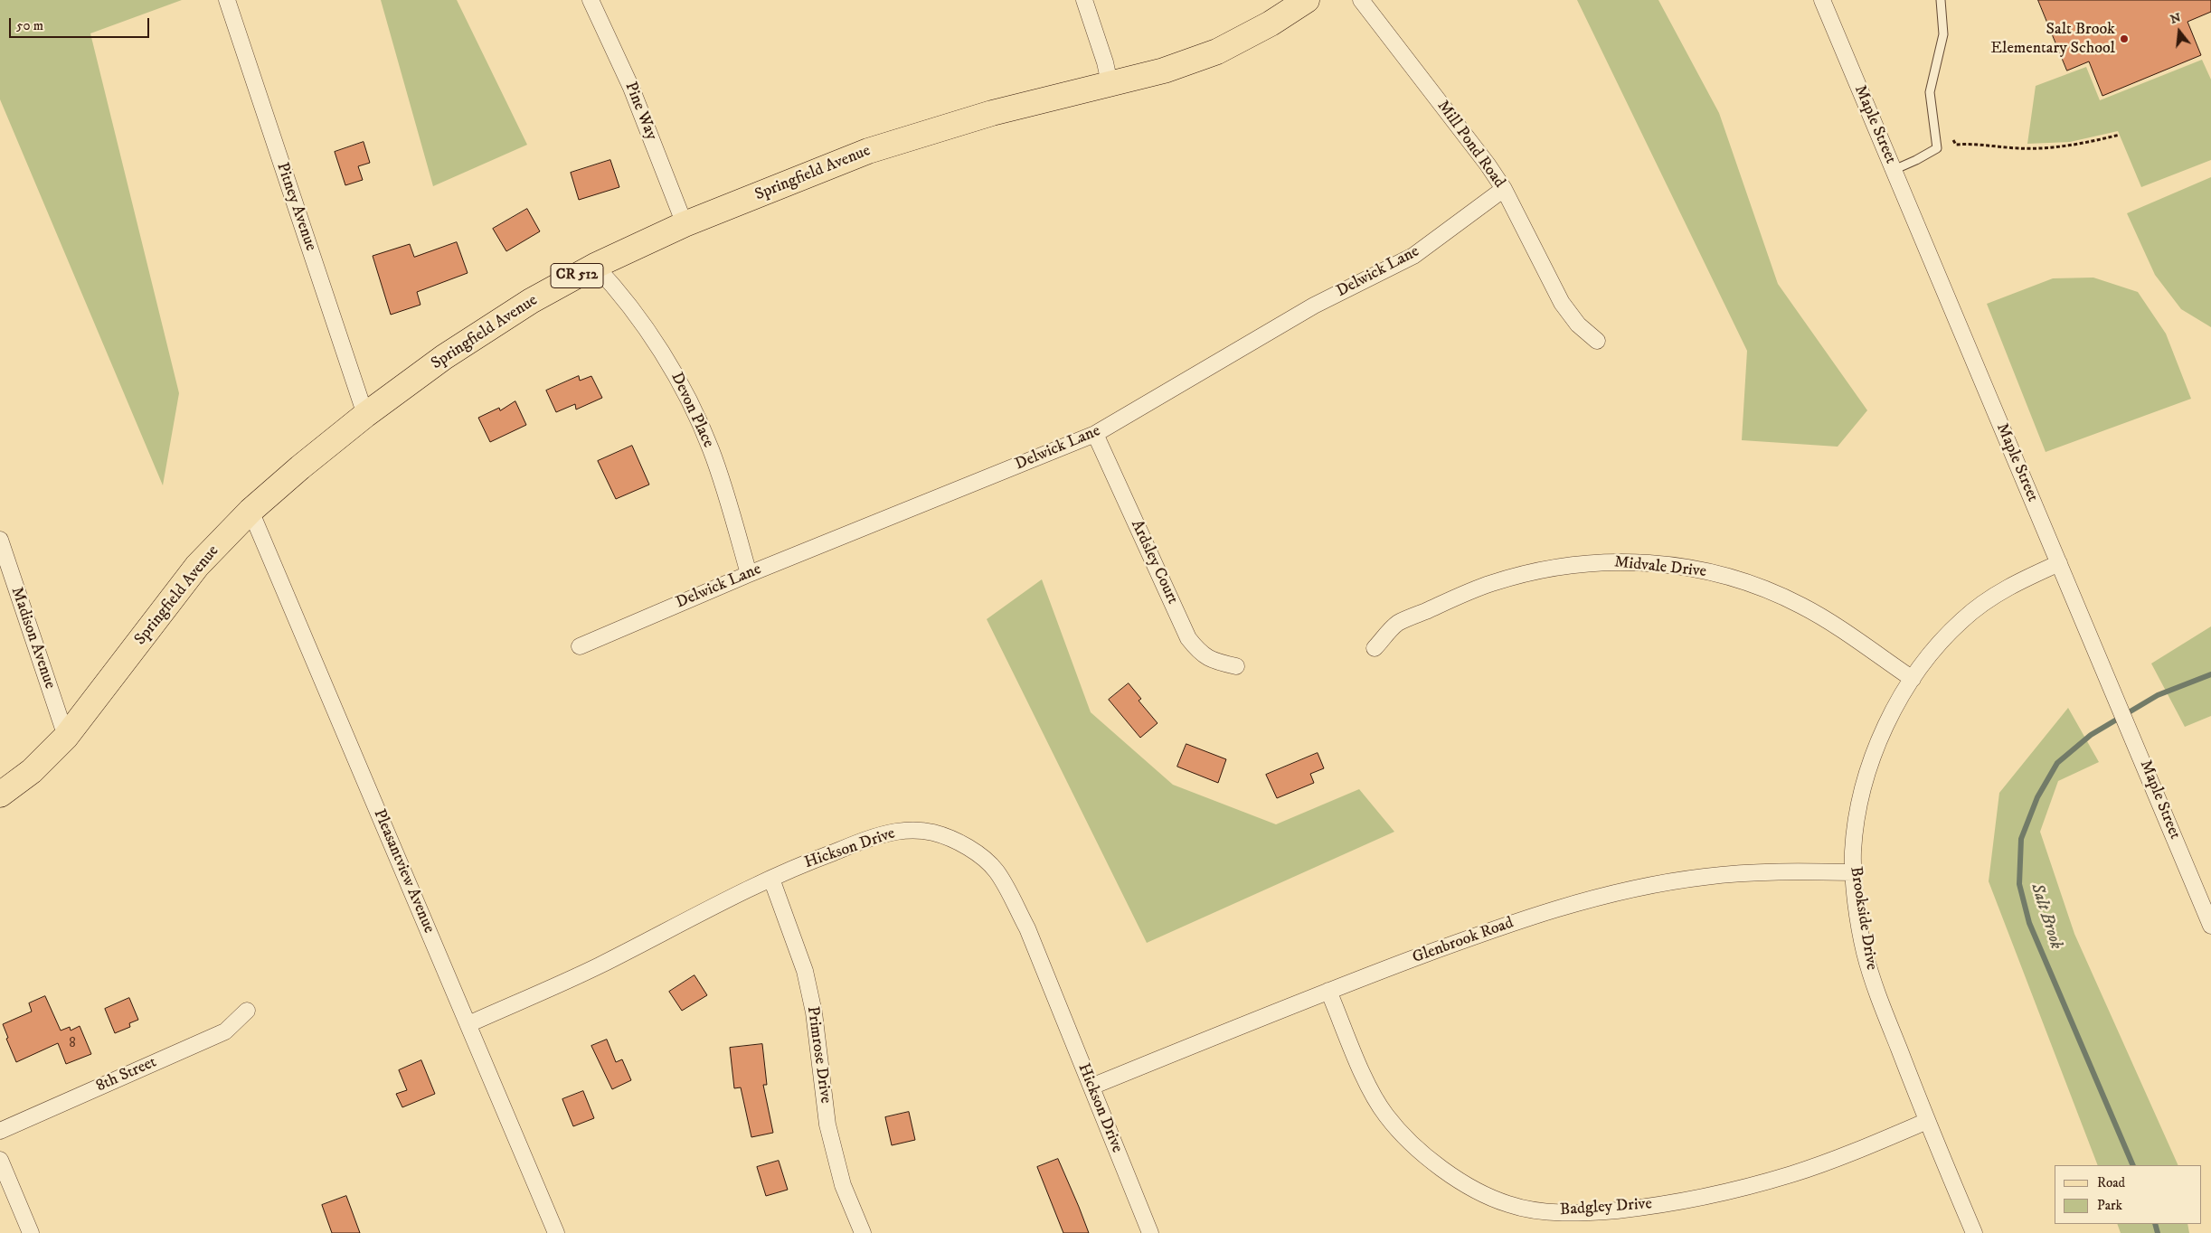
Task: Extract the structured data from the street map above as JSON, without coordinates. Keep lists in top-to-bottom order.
{
  "streets": {
    "main road": ["Springfield Avenue", "CR 512"],
    "street": [
      "Pine Way",
      "Maple Street",
      "Mill Pond Road",
      "Pitney Avenue",
      "Delwick Lane",
      "Devon Place",
      "Ardsley Court",
      "Midvale Drive",
      "Madison Avenue",
      "Hickson Drive",
      "Pleasantview Avenue",
      "Brookside Drive",
      "Glenbrook Road",
      "Primrose Drive",
      "8th Street",
      "Badgley Drive"
    ]
  },
  "crossings": [
    ["Pine Way", "Springfield Avenue"],
    ["Maple Street", "Brookside Drive"],
    ["Mill Pond Road", "Delwick Lane"],
    ["Springfield Avenue", "Pitney Avenue"],
    ["Springfield Avenue", "Devon Place"],
    ["Springfield Avenue", "Madison Avenue"],
    ["Springfield Avenue", "Pleasantview Avenue"],
    ["Delwick Lane", "Devon Place"],
    ["Delwick Lane", "Ardsley Court"],
    ["Midvale Drive", "Brookside Drive"],
    ["Hickson Drive", "Pleasantview Avenue"],
    ["Hickson Drive", "Glenbrook Road"],
    ["Hickson Drive", "Primrose Drive"],
    ["Brookside Drive", "Glenbrook Road"],
    ["Brookside Drive", "Badgley Drive"],
    ["Glenbrook Road", "Badgley Drive"]
  ],
  "water": ["Salt Brook"],
  "places": ["Salt Brook Elementary School"],
  "house_numbers": ["8"],
  "legend": ["Road", "Park"],
  "scale_bar": "50 m",
  "north": "top"
}
